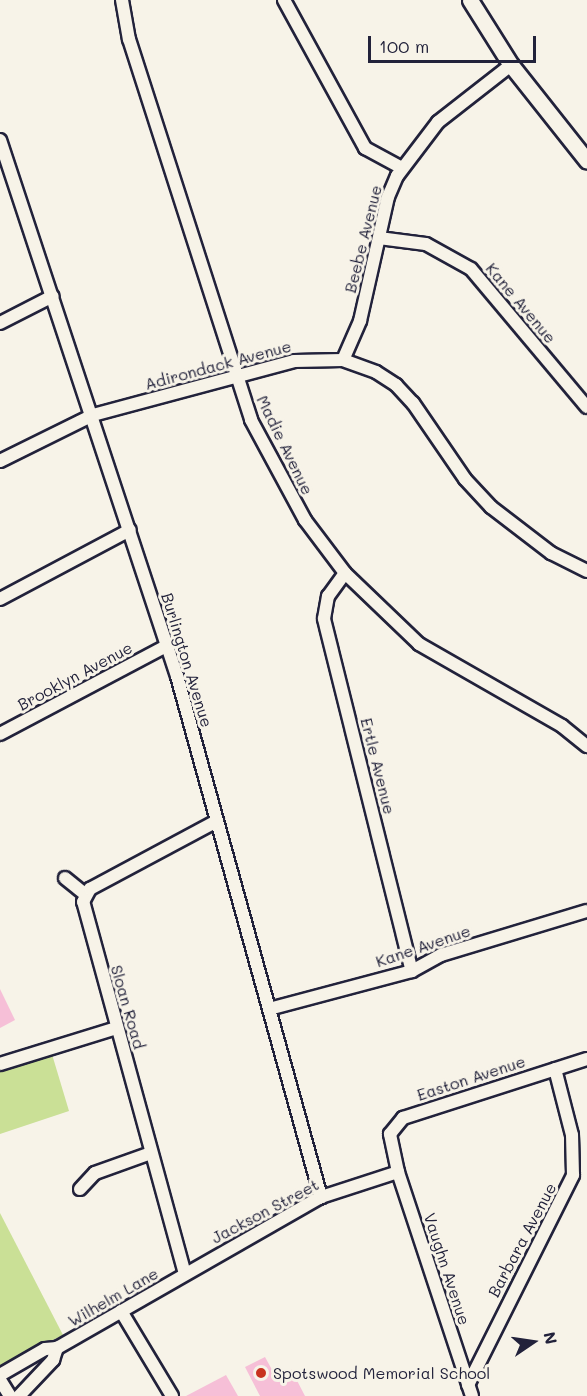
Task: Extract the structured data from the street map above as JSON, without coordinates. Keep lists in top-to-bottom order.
{
  "streets": {
    "street": [
      "Beebe Avenue",
      "Kane Avenue",
      "Adirondack Avenue",
      "Madie Avenue",
      "Burlington Avenue",
      "Brooklyn Avenue",
      "Ertle Avenue",
      "Sloan Road",
      "Easton Avenue",
      "Jackson Street",
      "Barbara Avenue",
      "Vaughn Avenue",
      "Wilhelm Lane"
    ]
  },
  "crossings": [
    ["Beebe Avenue", "Kane Avenue"],
    ["Beebe Avenue", "Adirondack Avenue"],
    ["Kane Avenue", "Burlington Avenue"],
    ["Kane Avenue", "Ertle Avenue"],
    ["Adirondack Avenue", "Madie Avenue"],
    ["Adirondack Avenue", "Burlington Avenue"],
    ["Madie Avenue", "Ertle Avenue"],
    ["Burlington Avenue", "Brooklyn Avenue"],
    ["Burlington Avenue", "Jackson Street"],
    ["Sloan Road", "Jackson Street"],
    ["Sloan Road", "Wilhelm Lane"],
    ["Easton Avenue", "Barbara Avenue"],
    ["Easton Avenue", "Vaughn Avenue"],
    ["Jackson Street", "Vaughn Avenue"],
    ["Jackson Street", "Wilhelm Lane"],
    ["Barbara Avenue", "Vaughn Avenue"]
  ],
  "places": ["Spotswood Memorial School"],
  "scale_bar": "100 m",
  "north": "right"
}
